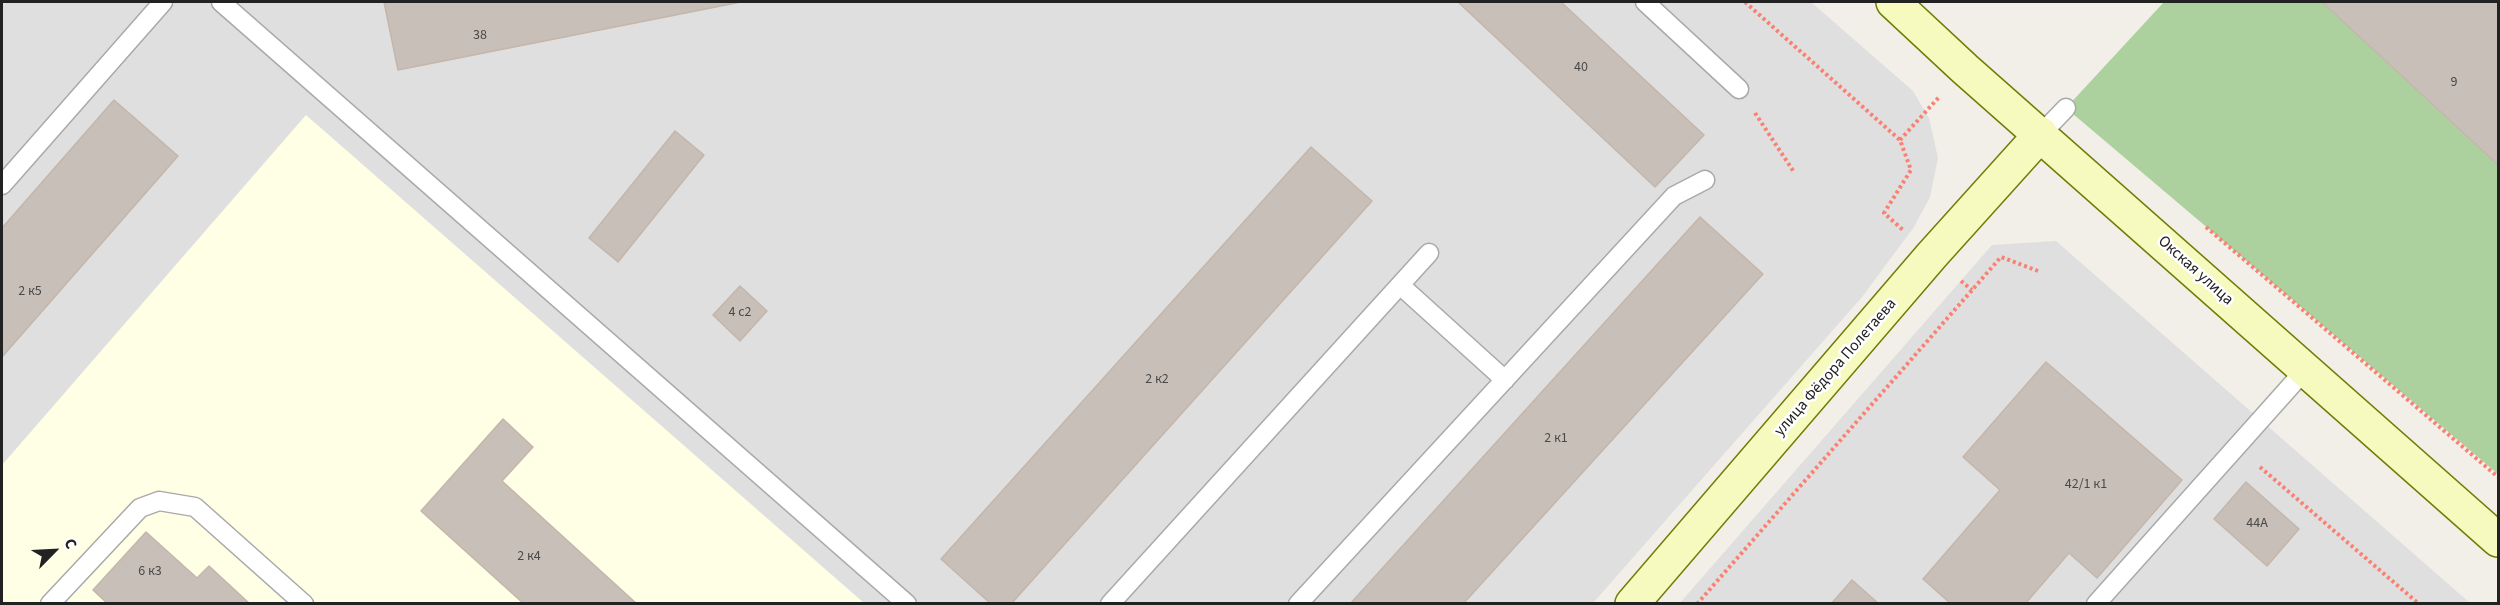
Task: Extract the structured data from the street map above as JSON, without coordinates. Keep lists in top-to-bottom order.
{
  "streets": {
    "main road": ["Окская улица", "улица Фёдора Полетаева"]
  },
  "crossings": [
    ["Окская улица", "улица Фёдора Полетаева"]
  ],
  "house_numbers": [
    "38",
    "40",
    "9",
    "2 к5",
    "4 с2",
    "2 к2",
    "2 к1",
    "42/1 к1",
    "44А",
    "2 к4",
    "6 к3"
  ],
  "north": "top right"
}
